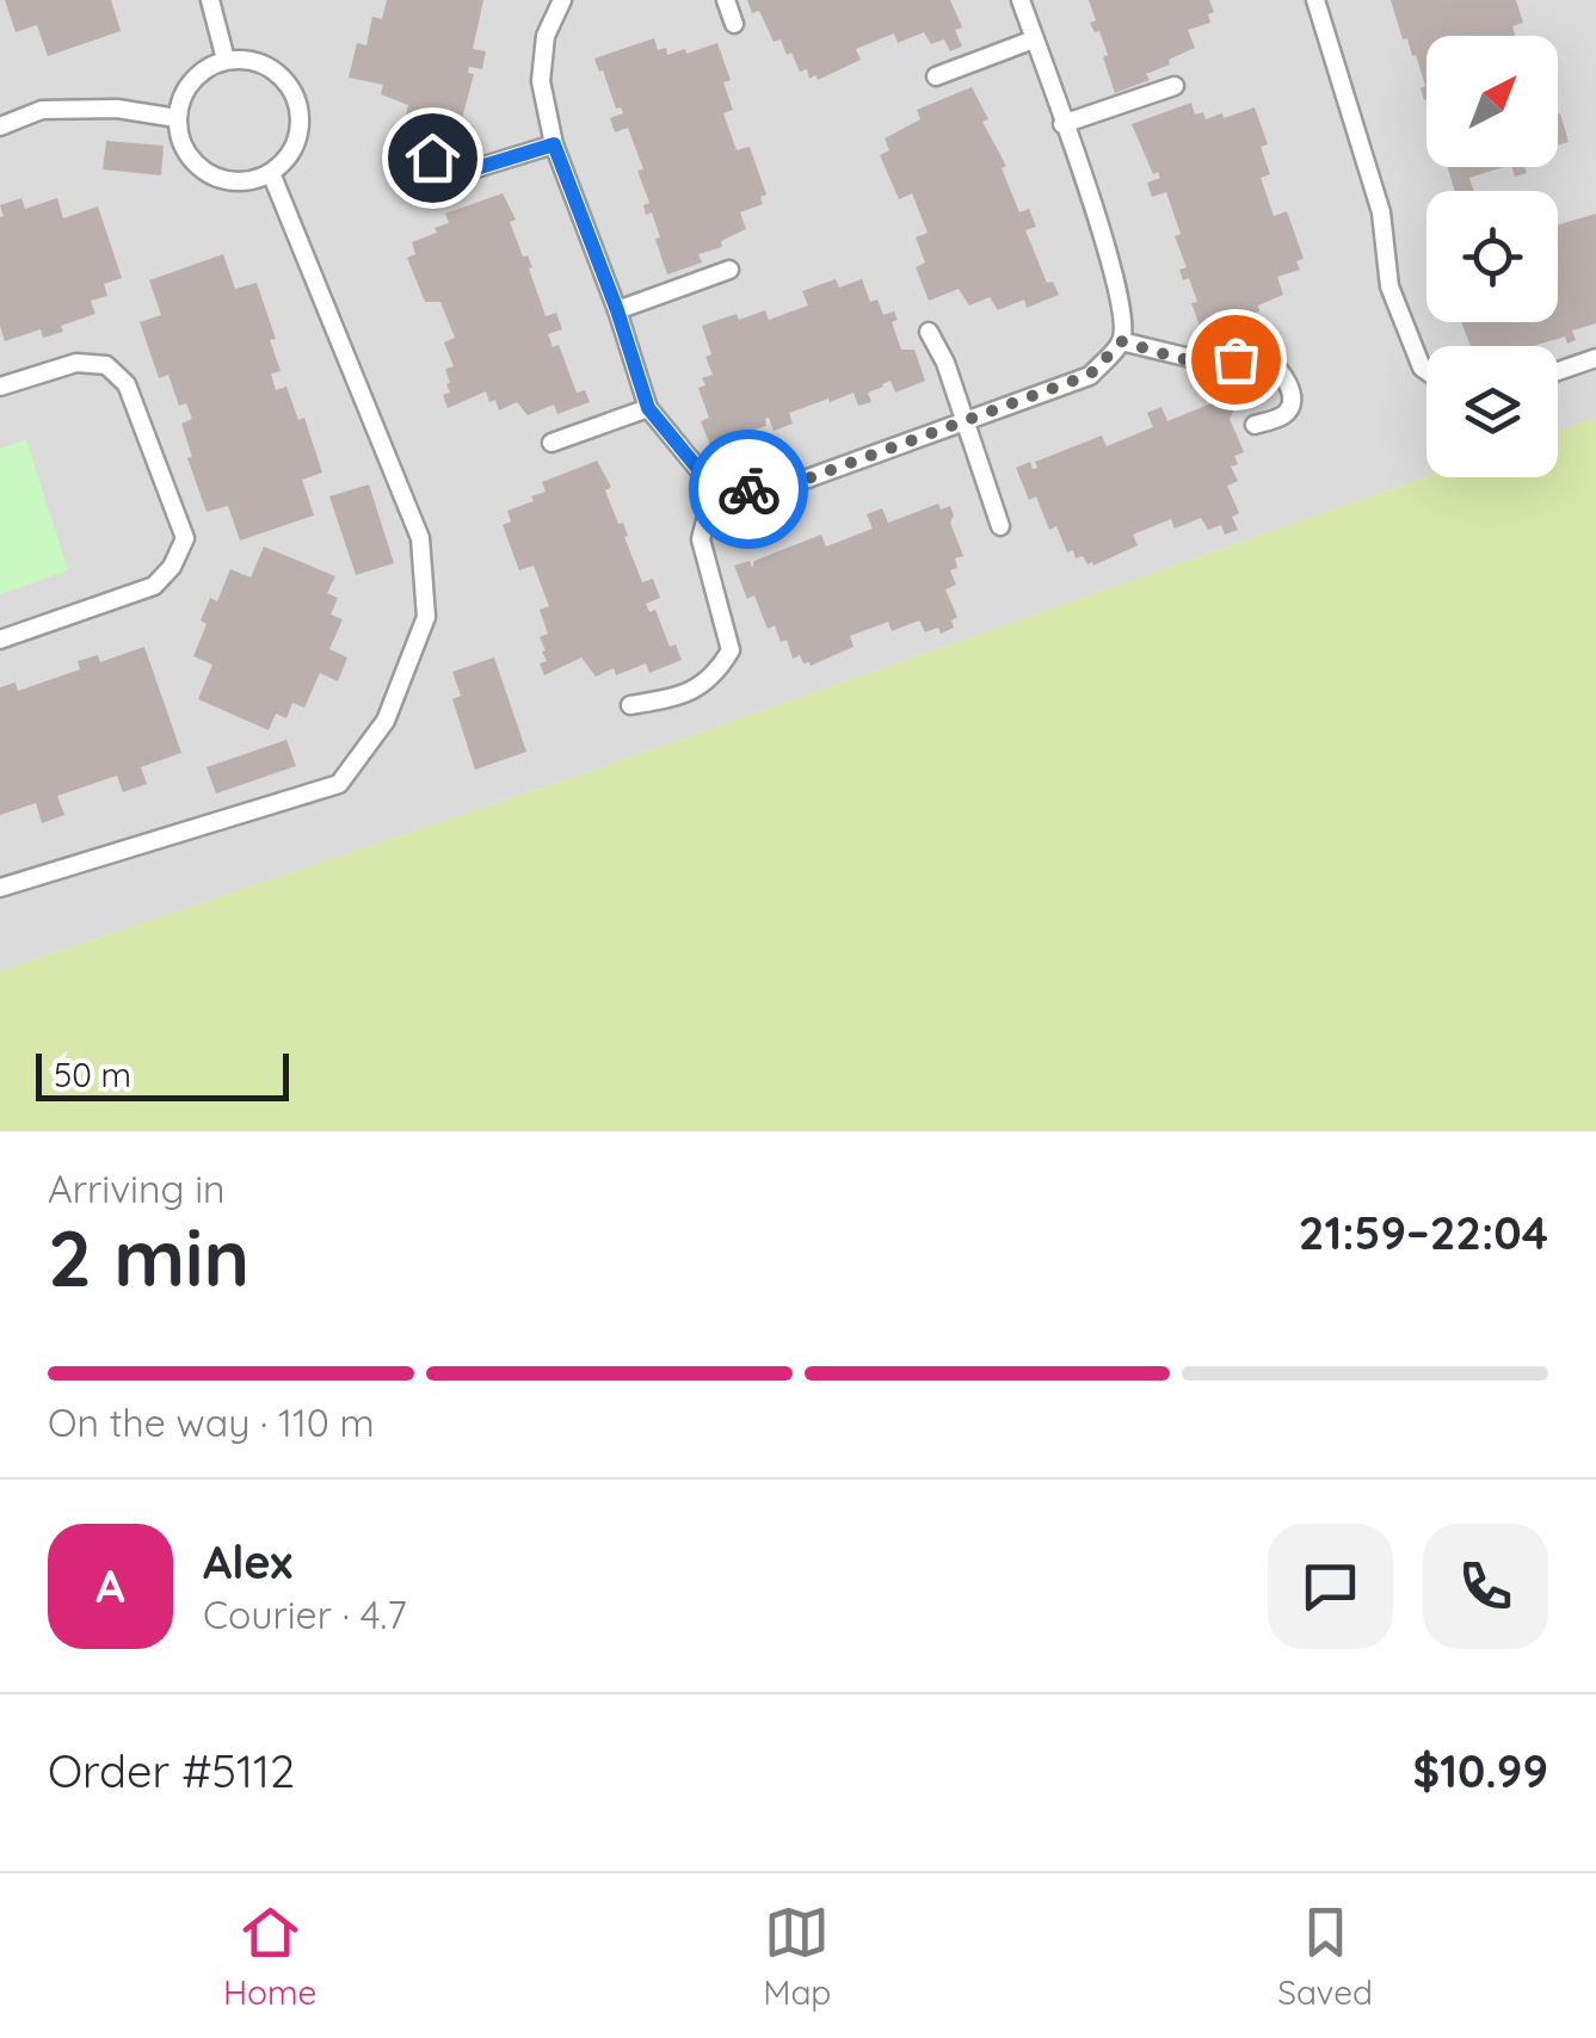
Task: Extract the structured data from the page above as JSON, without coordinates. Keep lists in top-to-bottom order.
{
  "scale_bar": "50 m",
  "north": "top right",
  "page": {
    "scale": "50 m",
    "heading": ["2 min", "Arriving in", "21:59–22:04"],
    "panel": [
      "Alex",
      "Courier · 4.7",
      "Order #5112",
      "$10.99"
    ],
    "bar": "On the way · 110 m",
    "round": "A",
    "tabs": ["Home", "Map", "Saved"]
  }
}
